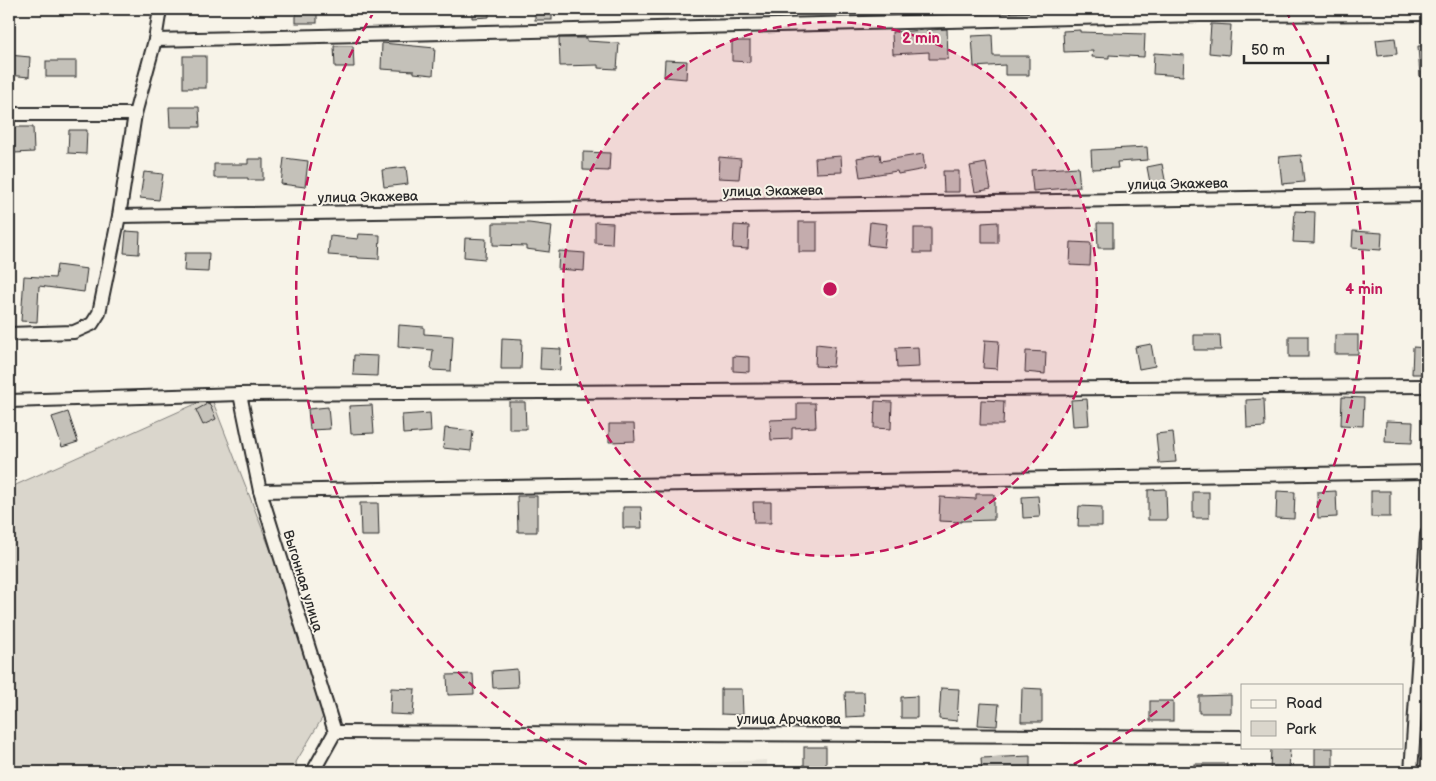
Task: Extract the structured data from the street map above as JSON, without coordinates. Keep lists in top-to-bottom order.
{
  "streets": {
    "street": ["улица Экажева", "Выгонная улица", "улица Арчакова"]
  },
  "crossings": [
    ["Выгонная улица", "улица Арчакова"]
  ],
  "legend": ["Road", "Park"],
  "scale_bar": "50 m",
  "rings": ["2 min", "4 min"]
}
